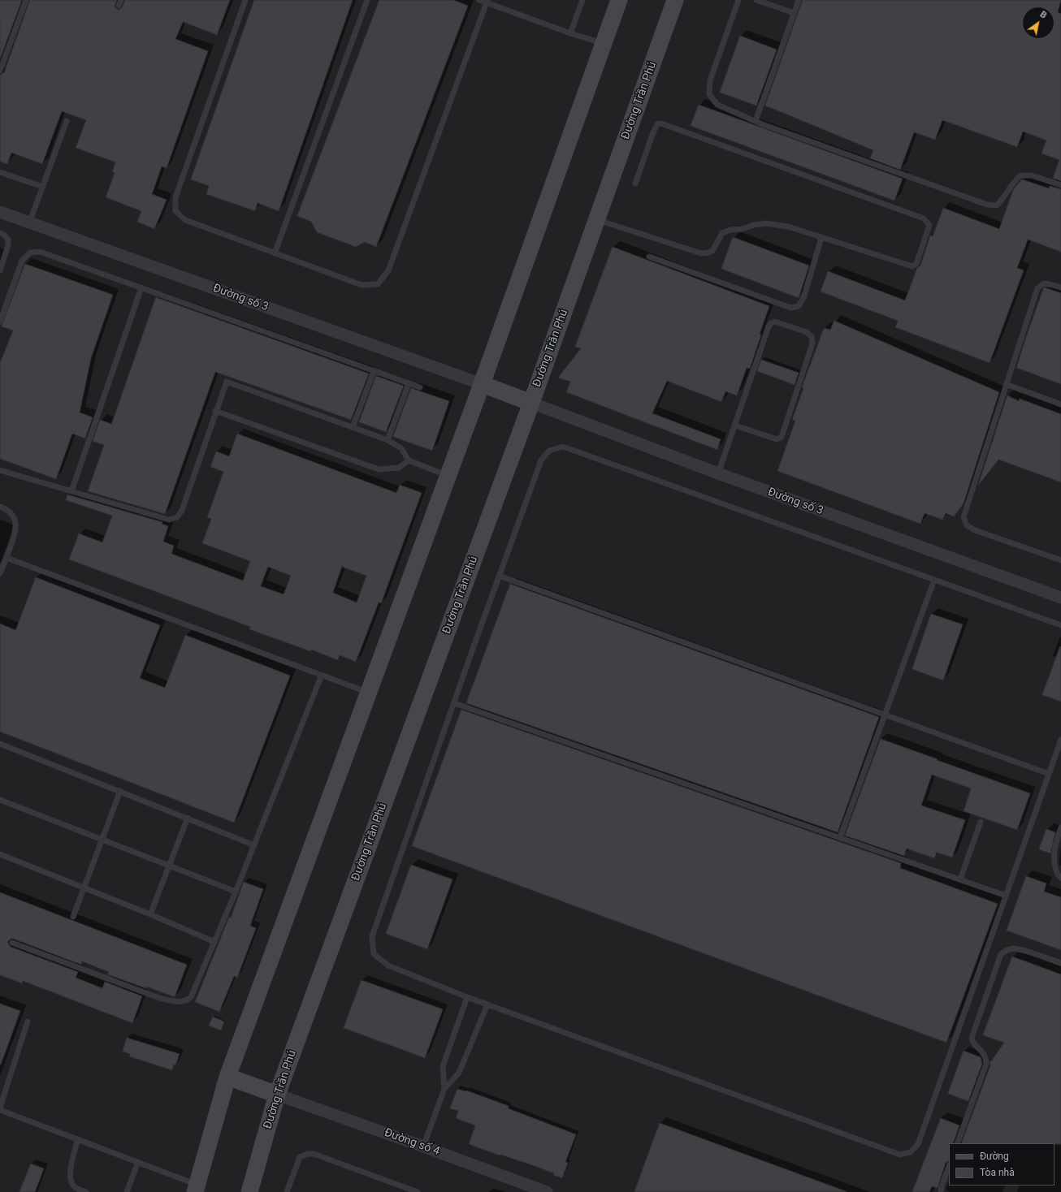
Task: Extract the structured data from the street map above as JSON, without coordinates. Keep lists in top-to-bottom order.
{
  "streets": {
    "main road": ["Đường Trần Phú"],
    "street": ["Đường số 3", "Đường số 4"]
  },
  "crossings": [
    ["Đường Trần Phú", "Đường số 3"],
    ["Đường Trần Phú", "Đường số 4"]
  ],
  "legend": ["Đường", "Tòa nhà"],
  "north": "top right"
}
